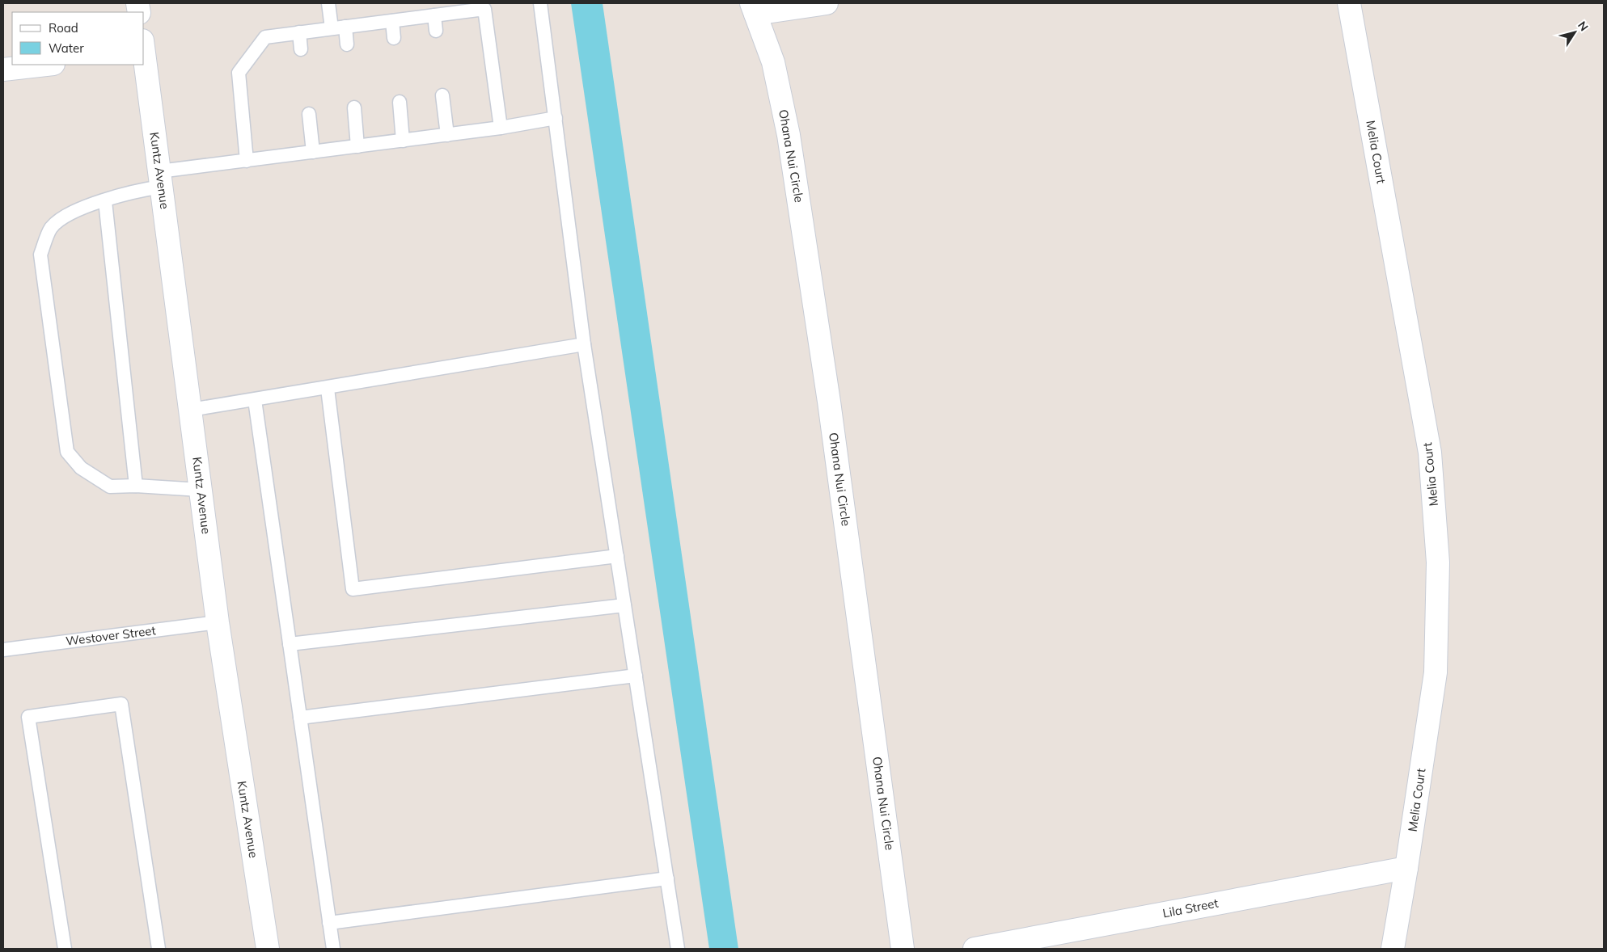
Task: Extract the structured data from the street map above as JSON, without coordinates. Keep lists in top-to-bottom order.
{
  "streets": {
    "street": [
      "Melia Court",
      "Ohana Nui Circle",
      "Kuntz Avenue",
      "Lila Street"
    ],
    "lane": ["Westover Street"]
  },
  "crossings": [
    ["Melia Court", "Lila Street"],
    ["Kuntz Avenue", "Westover Street"]
  ],
  "legend": ["Road", "Water"],
  "north": "top right"
}
